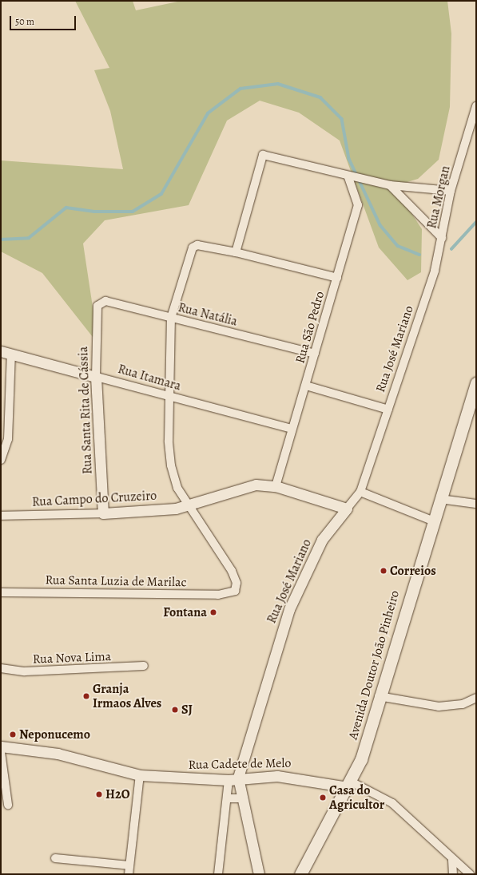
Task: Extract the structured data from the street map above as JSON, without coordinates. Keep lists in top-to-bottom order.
{
  "streets": {
    "main road": ["Avenida Doutor João Pinheiro"],
    "street": [
      "Rua Morgan",
      "Rua Natália",
      "Rua São Pedro",
      "Rua José Mariano",
      "Rua Itamara",
      "Rua Santa Rita de Cássia",
      "Rua Campo do Cruzeiro",
      "Rua Santa Luzia de Marilac",
      "Rua Nova Lima",
      "Rua Cadete de Melo"
    ]
  },
  "crossings": [
    ["Rua Morgan", "Rua José Mariano"],
    ["Rua Natália", "Rua São Pedro"],
    ["Rua Natália", "Rua Santa Rita de Cássia"],
    ["Rua São Pedro", "Rua Itamara"],
    ["Rua São Pedro", "Rua Campo do Cruzeiro"],
    ["Rua José Mariano", "Rua Campo do Cruzeiro"],
    ["Rua José Mariano", "Rua Cadete de Melo"],
    ["Rua Itamara", "Rua Santa Rita de Cássia"],
    ["Rua Santa Rita de Cássia", "Rua Campo do Cruzeiro"],
    ["Rua Campo do Cruzeiro", "Rua Santa Luzia de Marilac"],
    ["Avenida Doutor João Pinheiro", "Rua Cadete de Melo"]
  ],
  "places": [
    "Correios",
    "Fontana",
    "Granja Irmaos Alves",
    "SJ",
    "Neponucemo",
    "H2O",
    "Casa do Agricultor"
  ],
  "scale_bar": "50 m"
}
